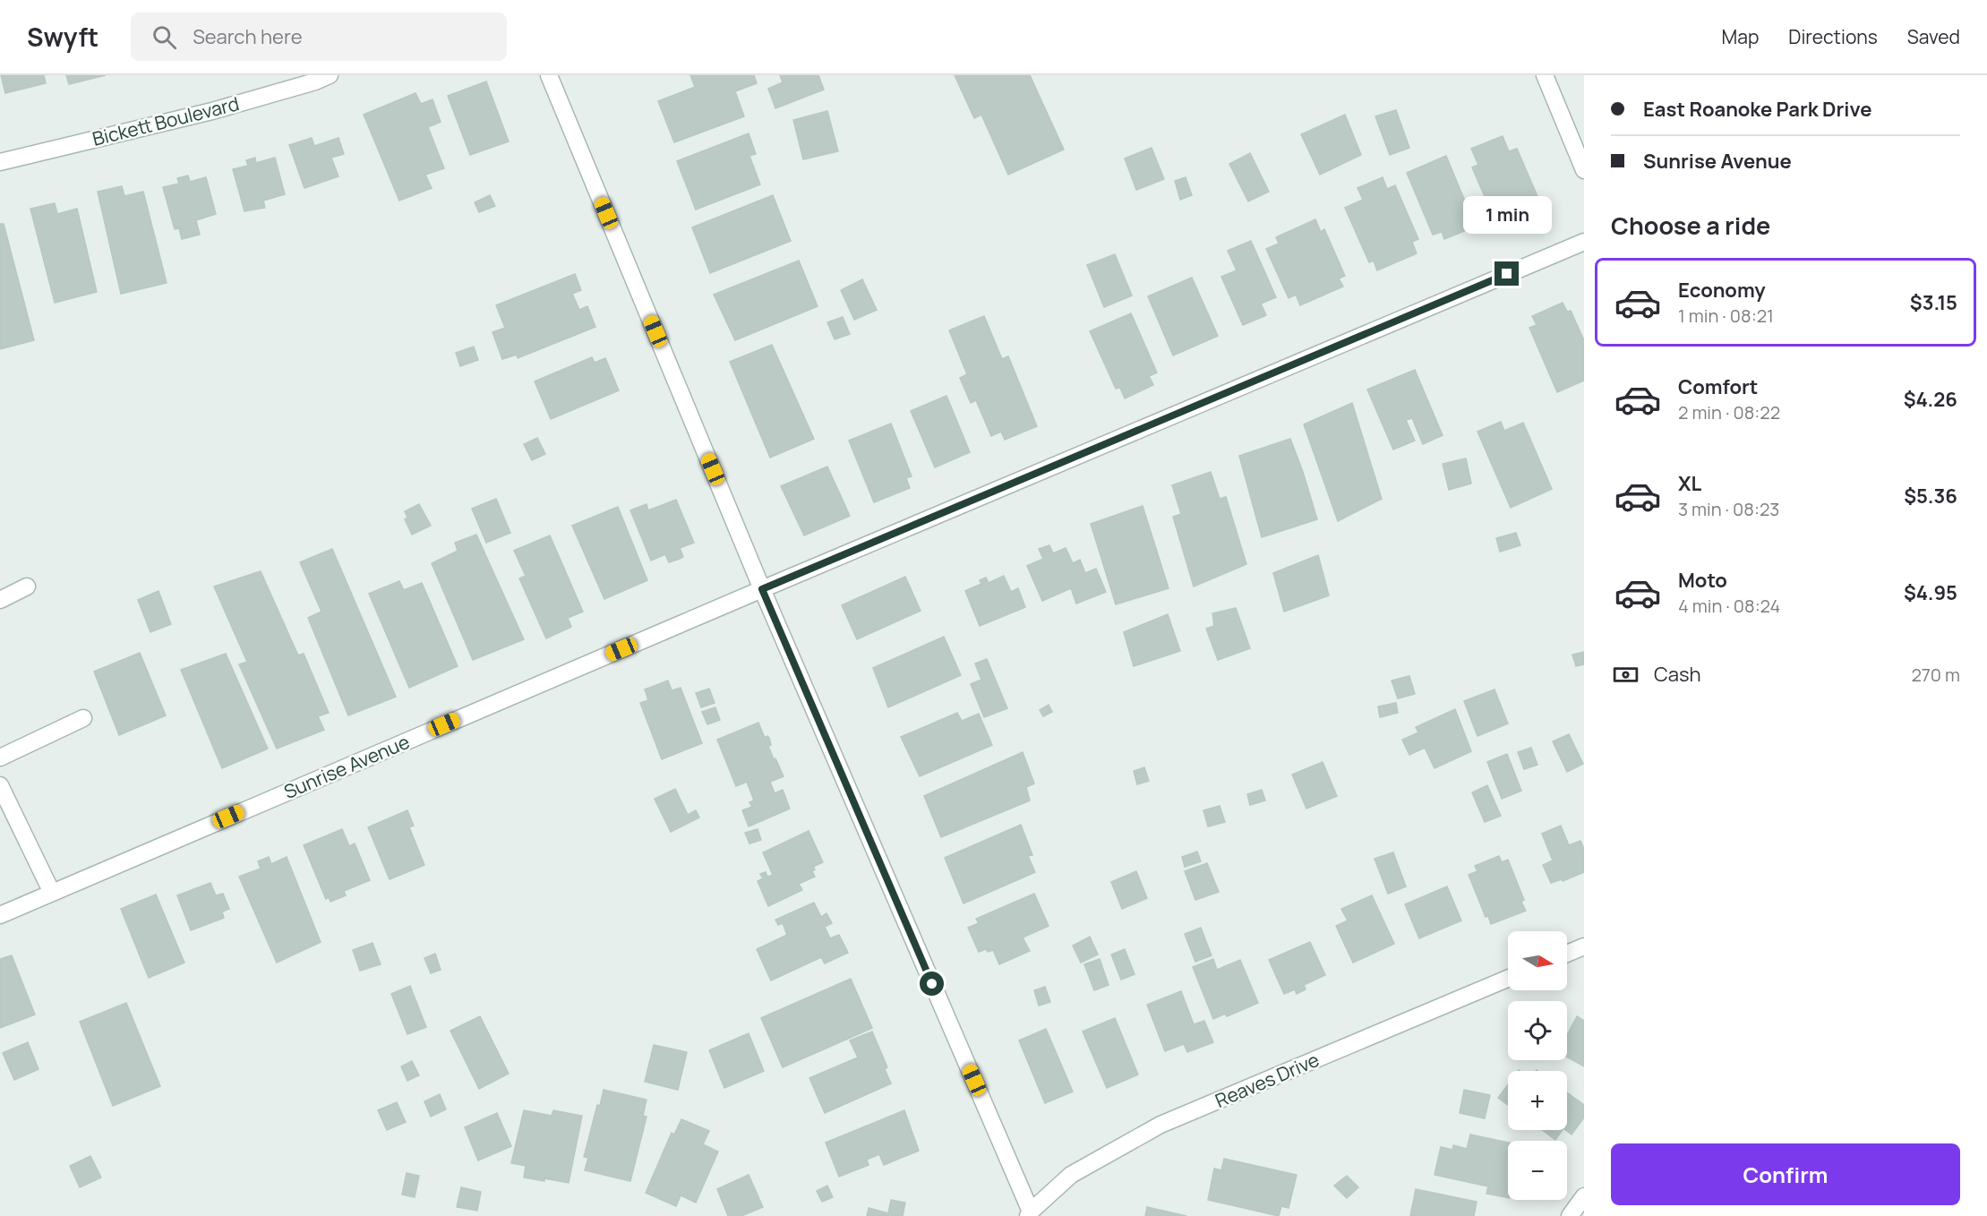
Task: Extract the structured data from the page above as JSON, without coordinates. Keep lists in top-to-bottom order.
{
  "streets": {
    "street": ["Bickett Boulevard", "Sunrise Avenue", "Reaves Drive"]
  },
  "north": "right",
  "page": {
    "header": "Swyft",
    "search": "Search here",
    "nav": ["Map", "Directions", "Saved"],
    "banner": ["East Roanoke Park Drive", "Sunrise Avenue"],
    "heading": "Choose a ride",
    "bubble": "1 min",
    "list": [
      {
        "name": "Economy",
        "note": "1 min · 08:21",
        "value": "$3.15"
      },
      {
        "name": "Comfort",
        "note": "2 min · 08:22",
        "value": "$4.26"
      },
      {
        "name": "XL",
        "note": "3 min · 08:23",
        "value": "$5.36"
      },
      {
        "name": "Moto",
        "note": "4 min · 08:24",
        "value": "$4.95"
      }
    ],
    "pay": ["Cash", "270 m"],
    "map_buttons": ["+", "−"],
    "buttons": "Confirm"
  }
}
